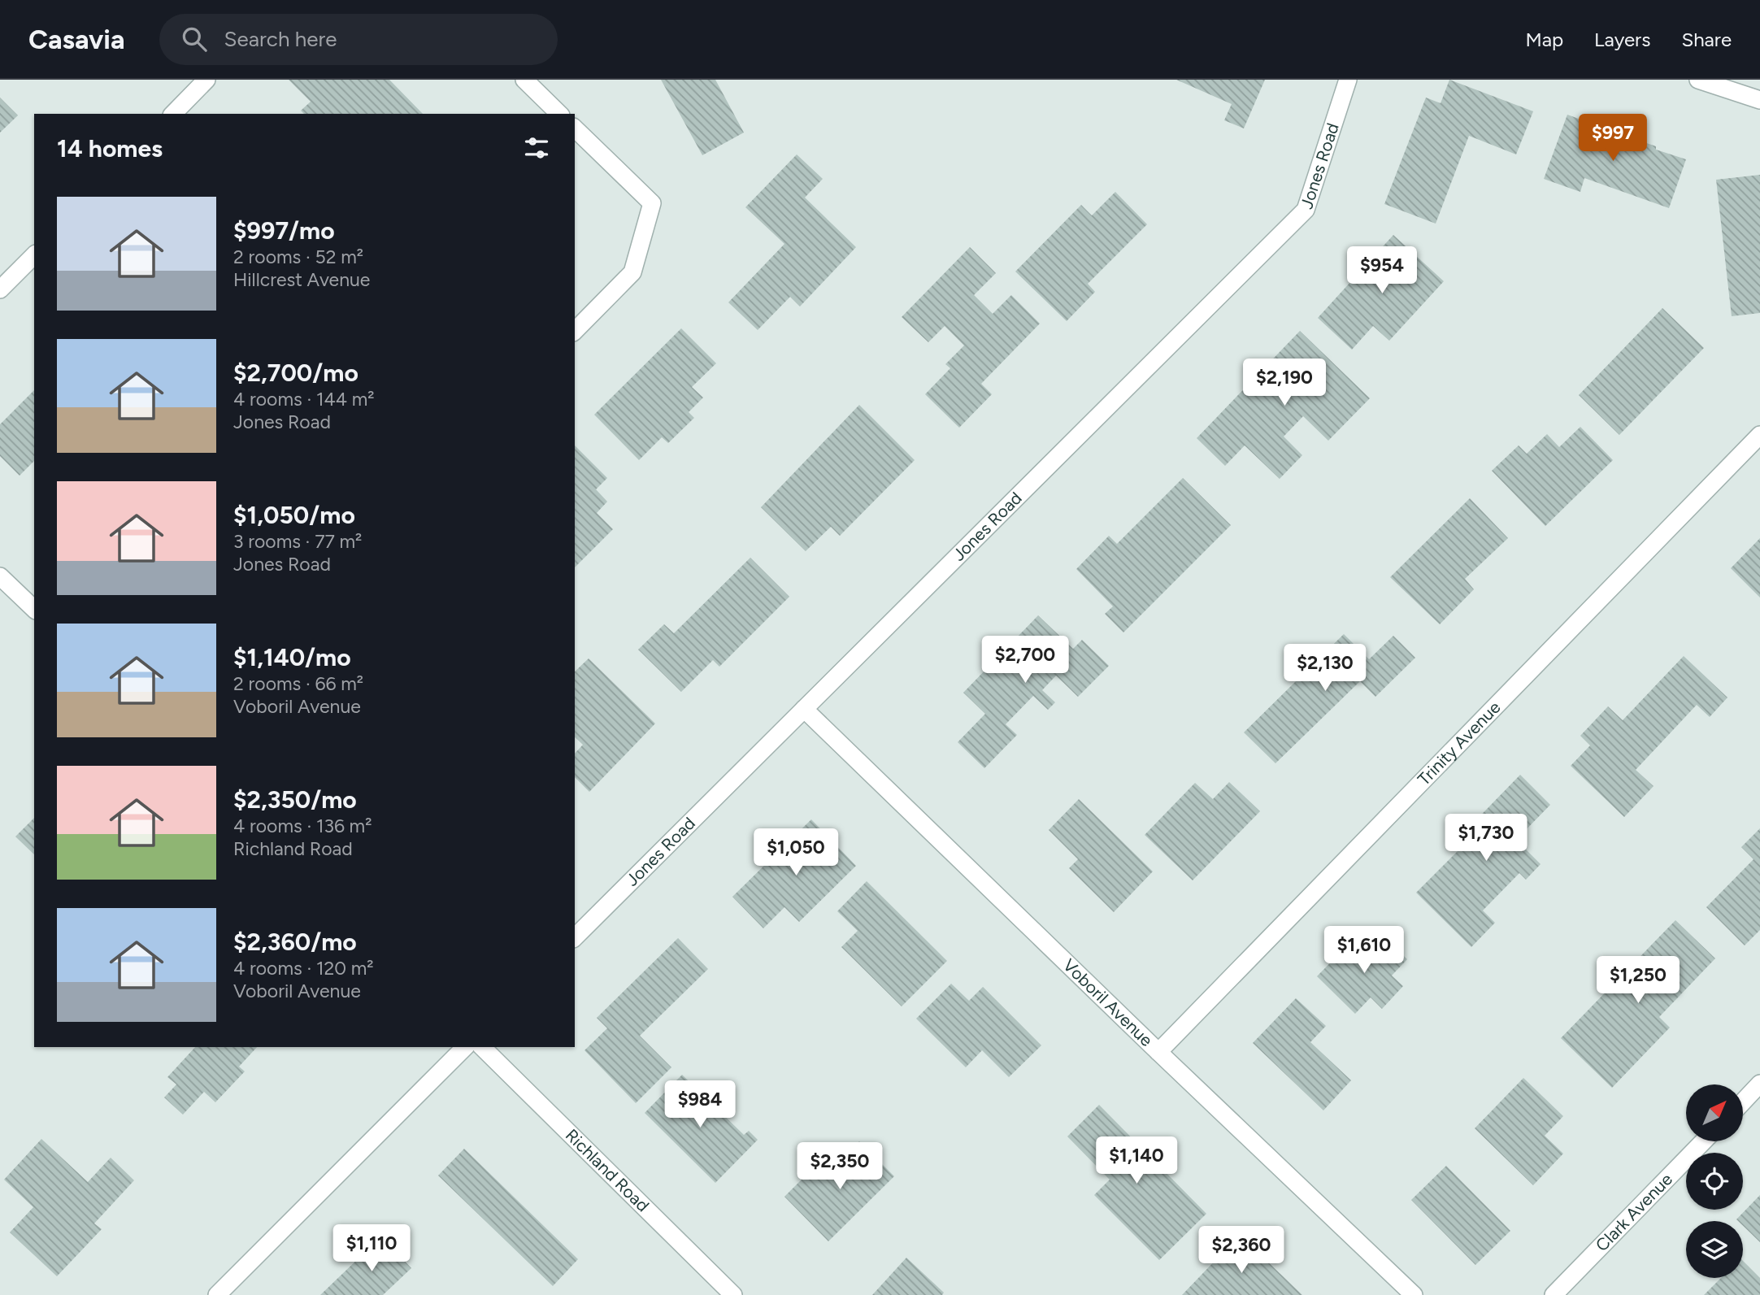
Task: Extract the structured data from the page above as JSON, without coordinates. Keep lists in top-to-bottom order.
{
  "streets": {
    "street": [
      "Jones Road",
      "Trinity Avenue",
      "Voboril Avenue",
      "Richland Road",
      "Clark Avenue"
    ]
  },
  "crossings": [
    ["Jones Road", "Voboril Avenue"],
    ["Trinity Avenue", "Voboril Avenue"]
  ],
  "north": "top right",
  "page": {
    "header": "Casavia",
    "search": "Search here",
    "nav": ["Map", "Layers", "Share"],
    "price": [
      "$997",
      "$954",
      "$2,190",
      "$2,700",
      "$2,130",
      "$1,730",
      "$1,050",
      "$1,610",
      "$1,250",
      "$984",
      "$1,140",
      "$2,350",
      "$1,110",
      "$2,360"
    ],
    "heading": "14 homes",
    "list": [
      {
        "name": "$997/mo",
        "note": "2 rooms · 52 m² · Hillcrest Avenue"
      },
      {
        "name": "$2,700/mo",
        "note": "4 rooms · 144 m² · Jones Road"
      },
      {
        "name": "$1,050/mo",
        "note": "3 rooms · 77 m² · Jones Road"
      },
      {
        "name": "$1,140/mo",
        "note": "2 rooms · 66 m² · Voboril Avenue"
      },
      {
        "name": "$2,350/mo",
        "note": "4 rooms · 136 m² · Richland Road"
      },
      {
        "name": "$2,360/mo",
        "note": "4 rooms · 120 m² · Voboril Avenue"
      }
    ]
  }
}
